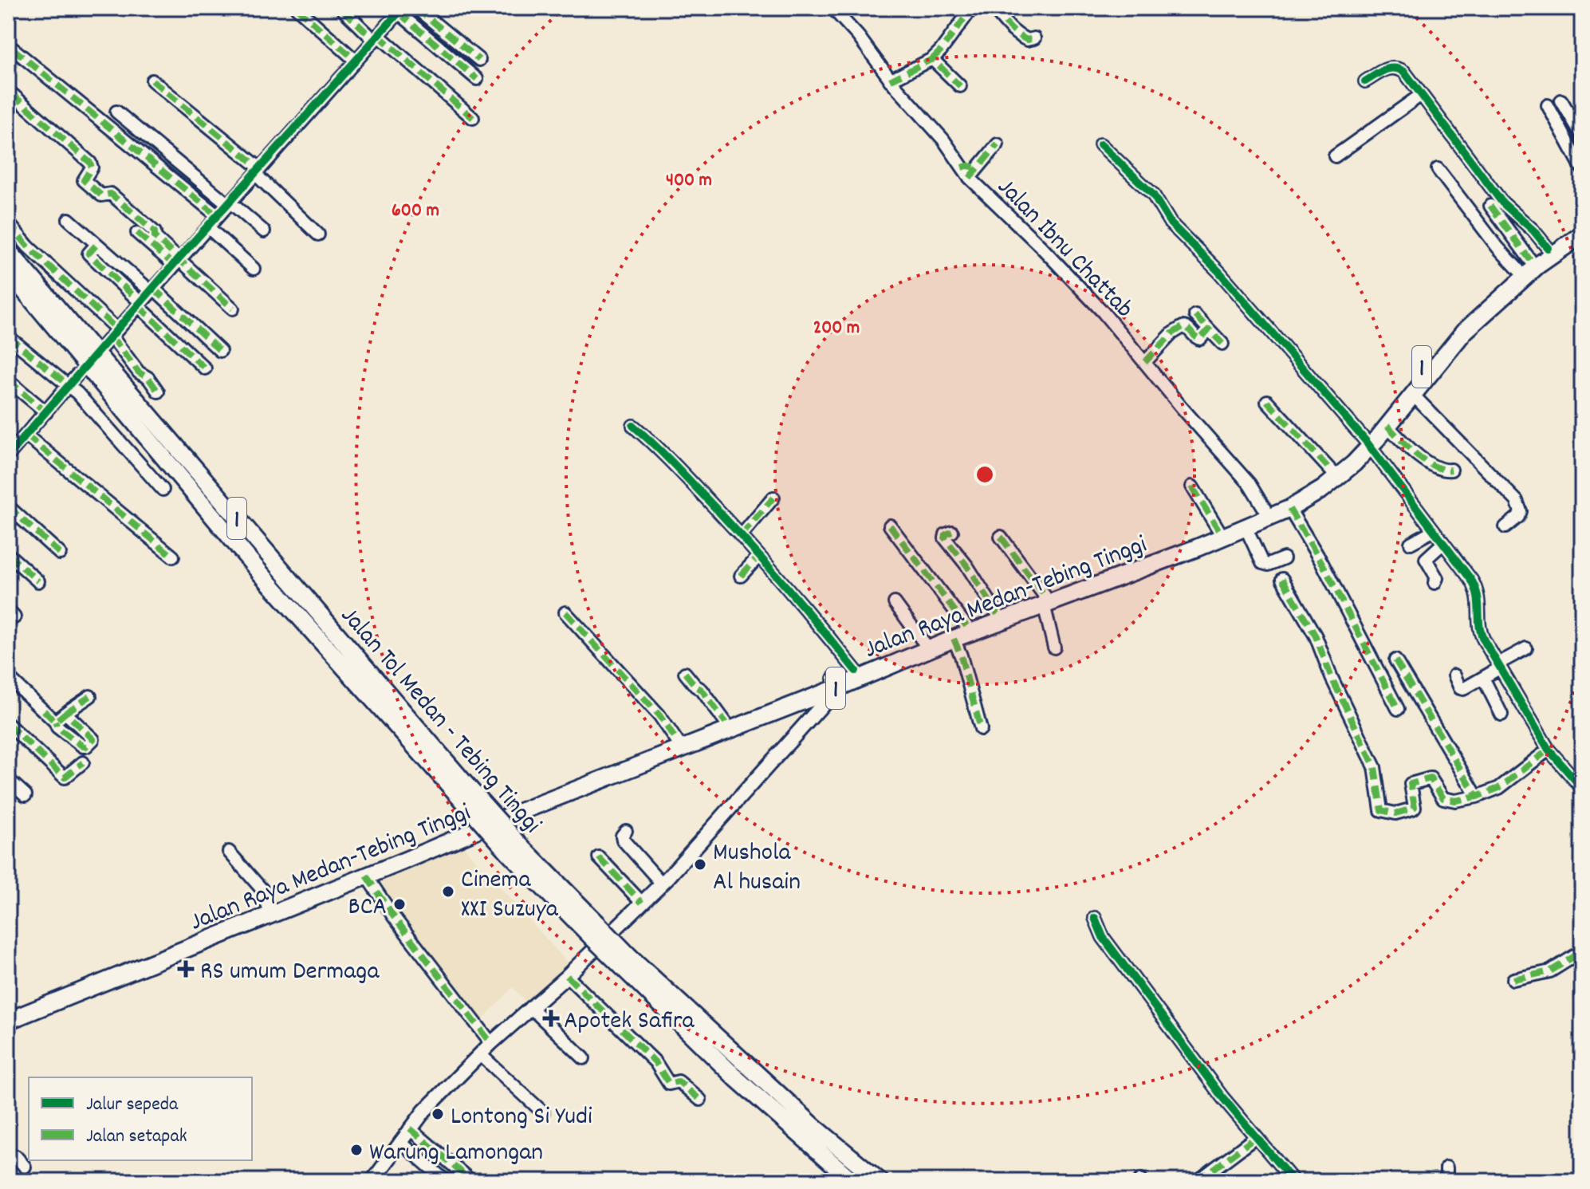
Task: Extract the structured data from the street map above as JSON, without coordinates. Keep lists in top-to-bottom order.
{
  "streets": {
    "highway": ["1", "Jalan Raya Medan-Tebing Tinggi", "Jalan Tol Medan - Tebing Tinggi"],
    "street": ["Jalan Ibnu Chattab"]
  },
  "crossings": [
    ["Jalan Ibnu Chattab", "Jalan Raya Medan-Tebing Tinggi"],
    ["1", "Jalan Tol Medan - Tebing Tinggi"]
  ],
  "places": {
    "other": [
      "Mushola Al husain",
      "Cinema XXI Suzuya",
      "BCA",
      "Lontong Si Yudi",
      "Warung Lamongan"
    ],
    "health": ["RS umum Dermaga", "Apotek Safira"]
  },
  "legend": ["Jalur sepeda", "Jalan setapak"],
  "rings": ["400 m", "600 m", "200 m"]
}
